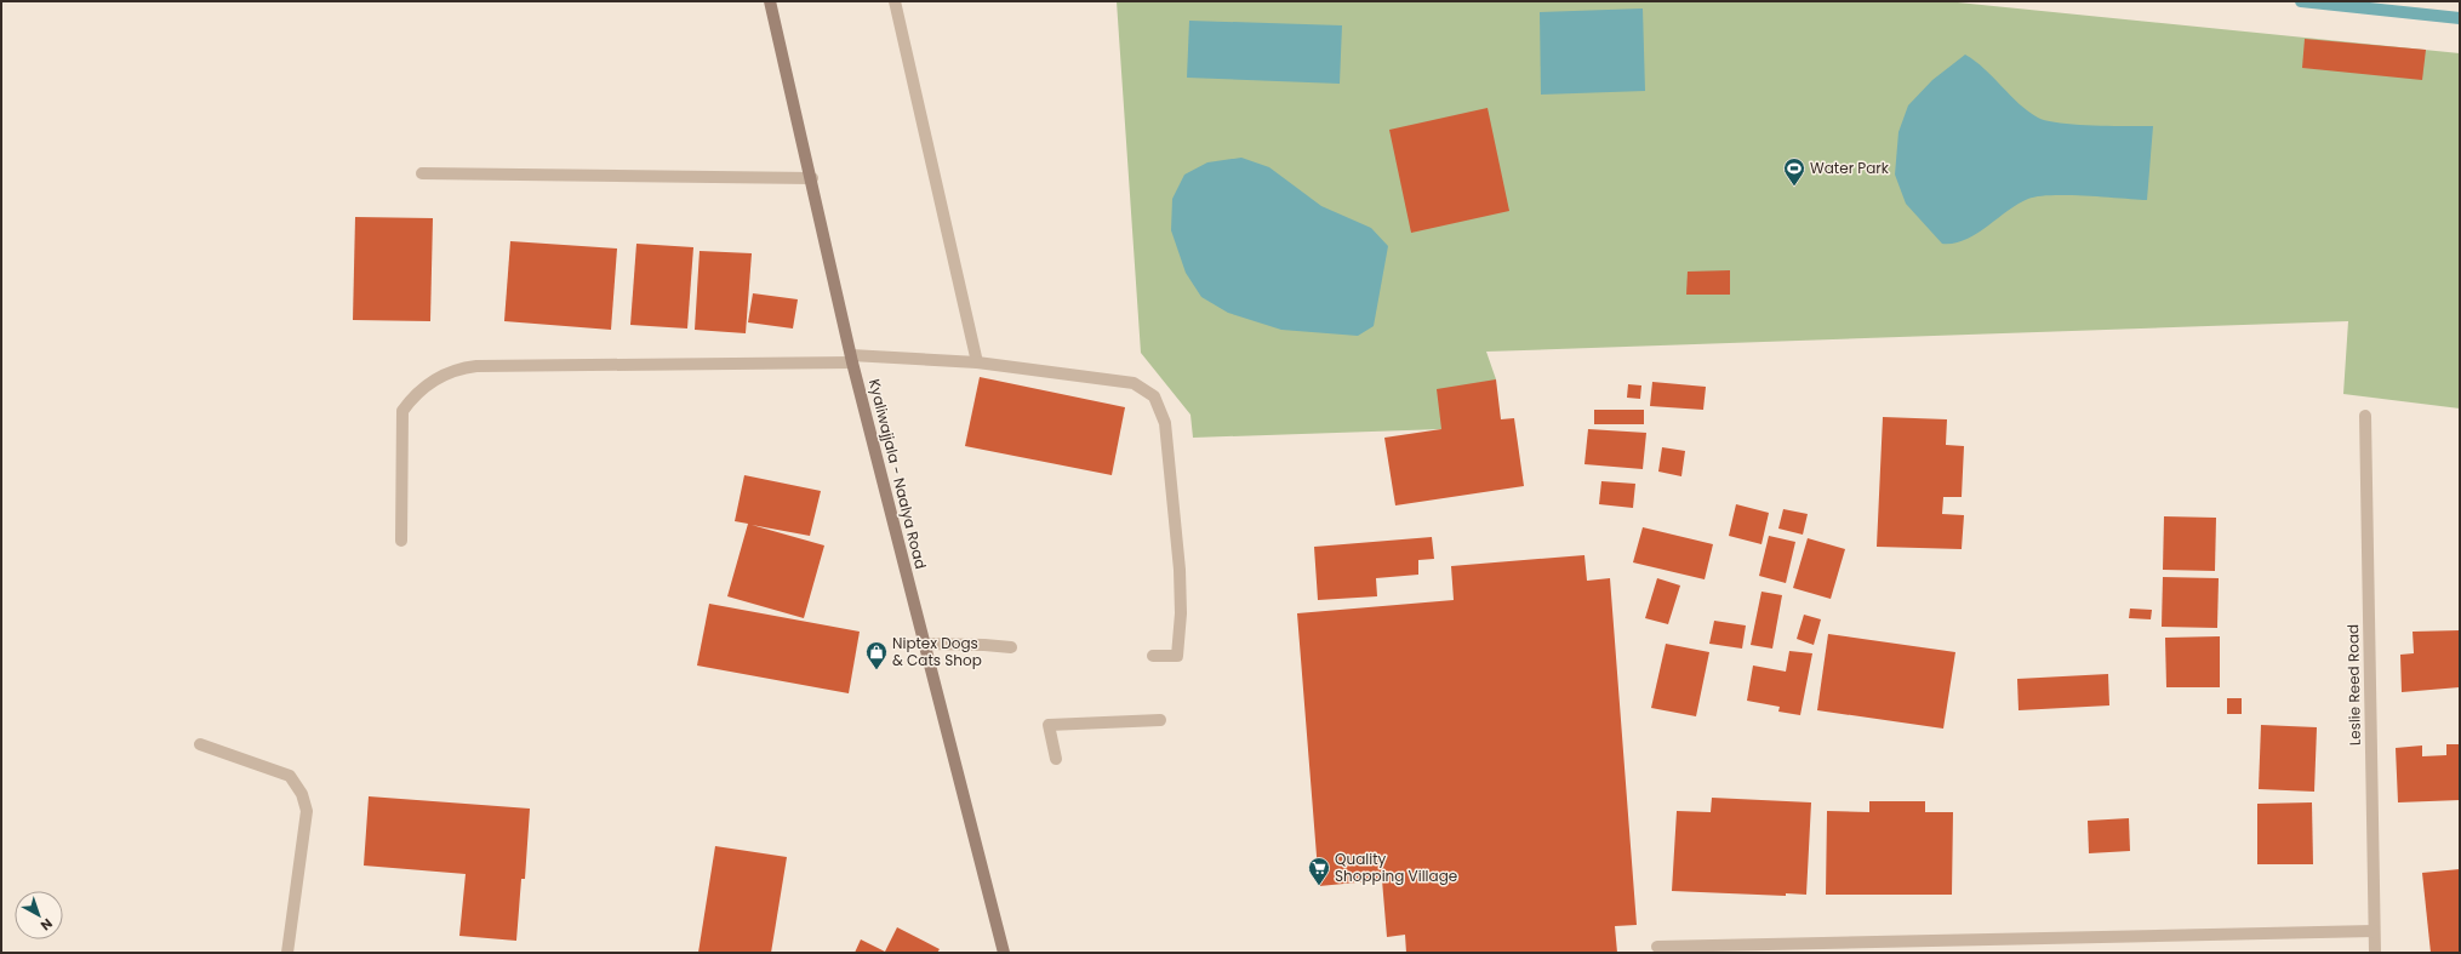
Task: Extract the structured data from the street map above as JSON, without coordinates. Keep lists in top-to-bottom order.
{
  "streets": {
    "main road": ["Kyaliwajjala - Naalya Road"],
    "street": ["Leslie Reed Road"]
  },
  "places": {
    "sports": ["Water Park"],
    "shop": ["Niptex Dogs & Cats Shop"],
    "supermarket": ["Quality Shopping Village"]
  },
  "north": "bottom right"
}
